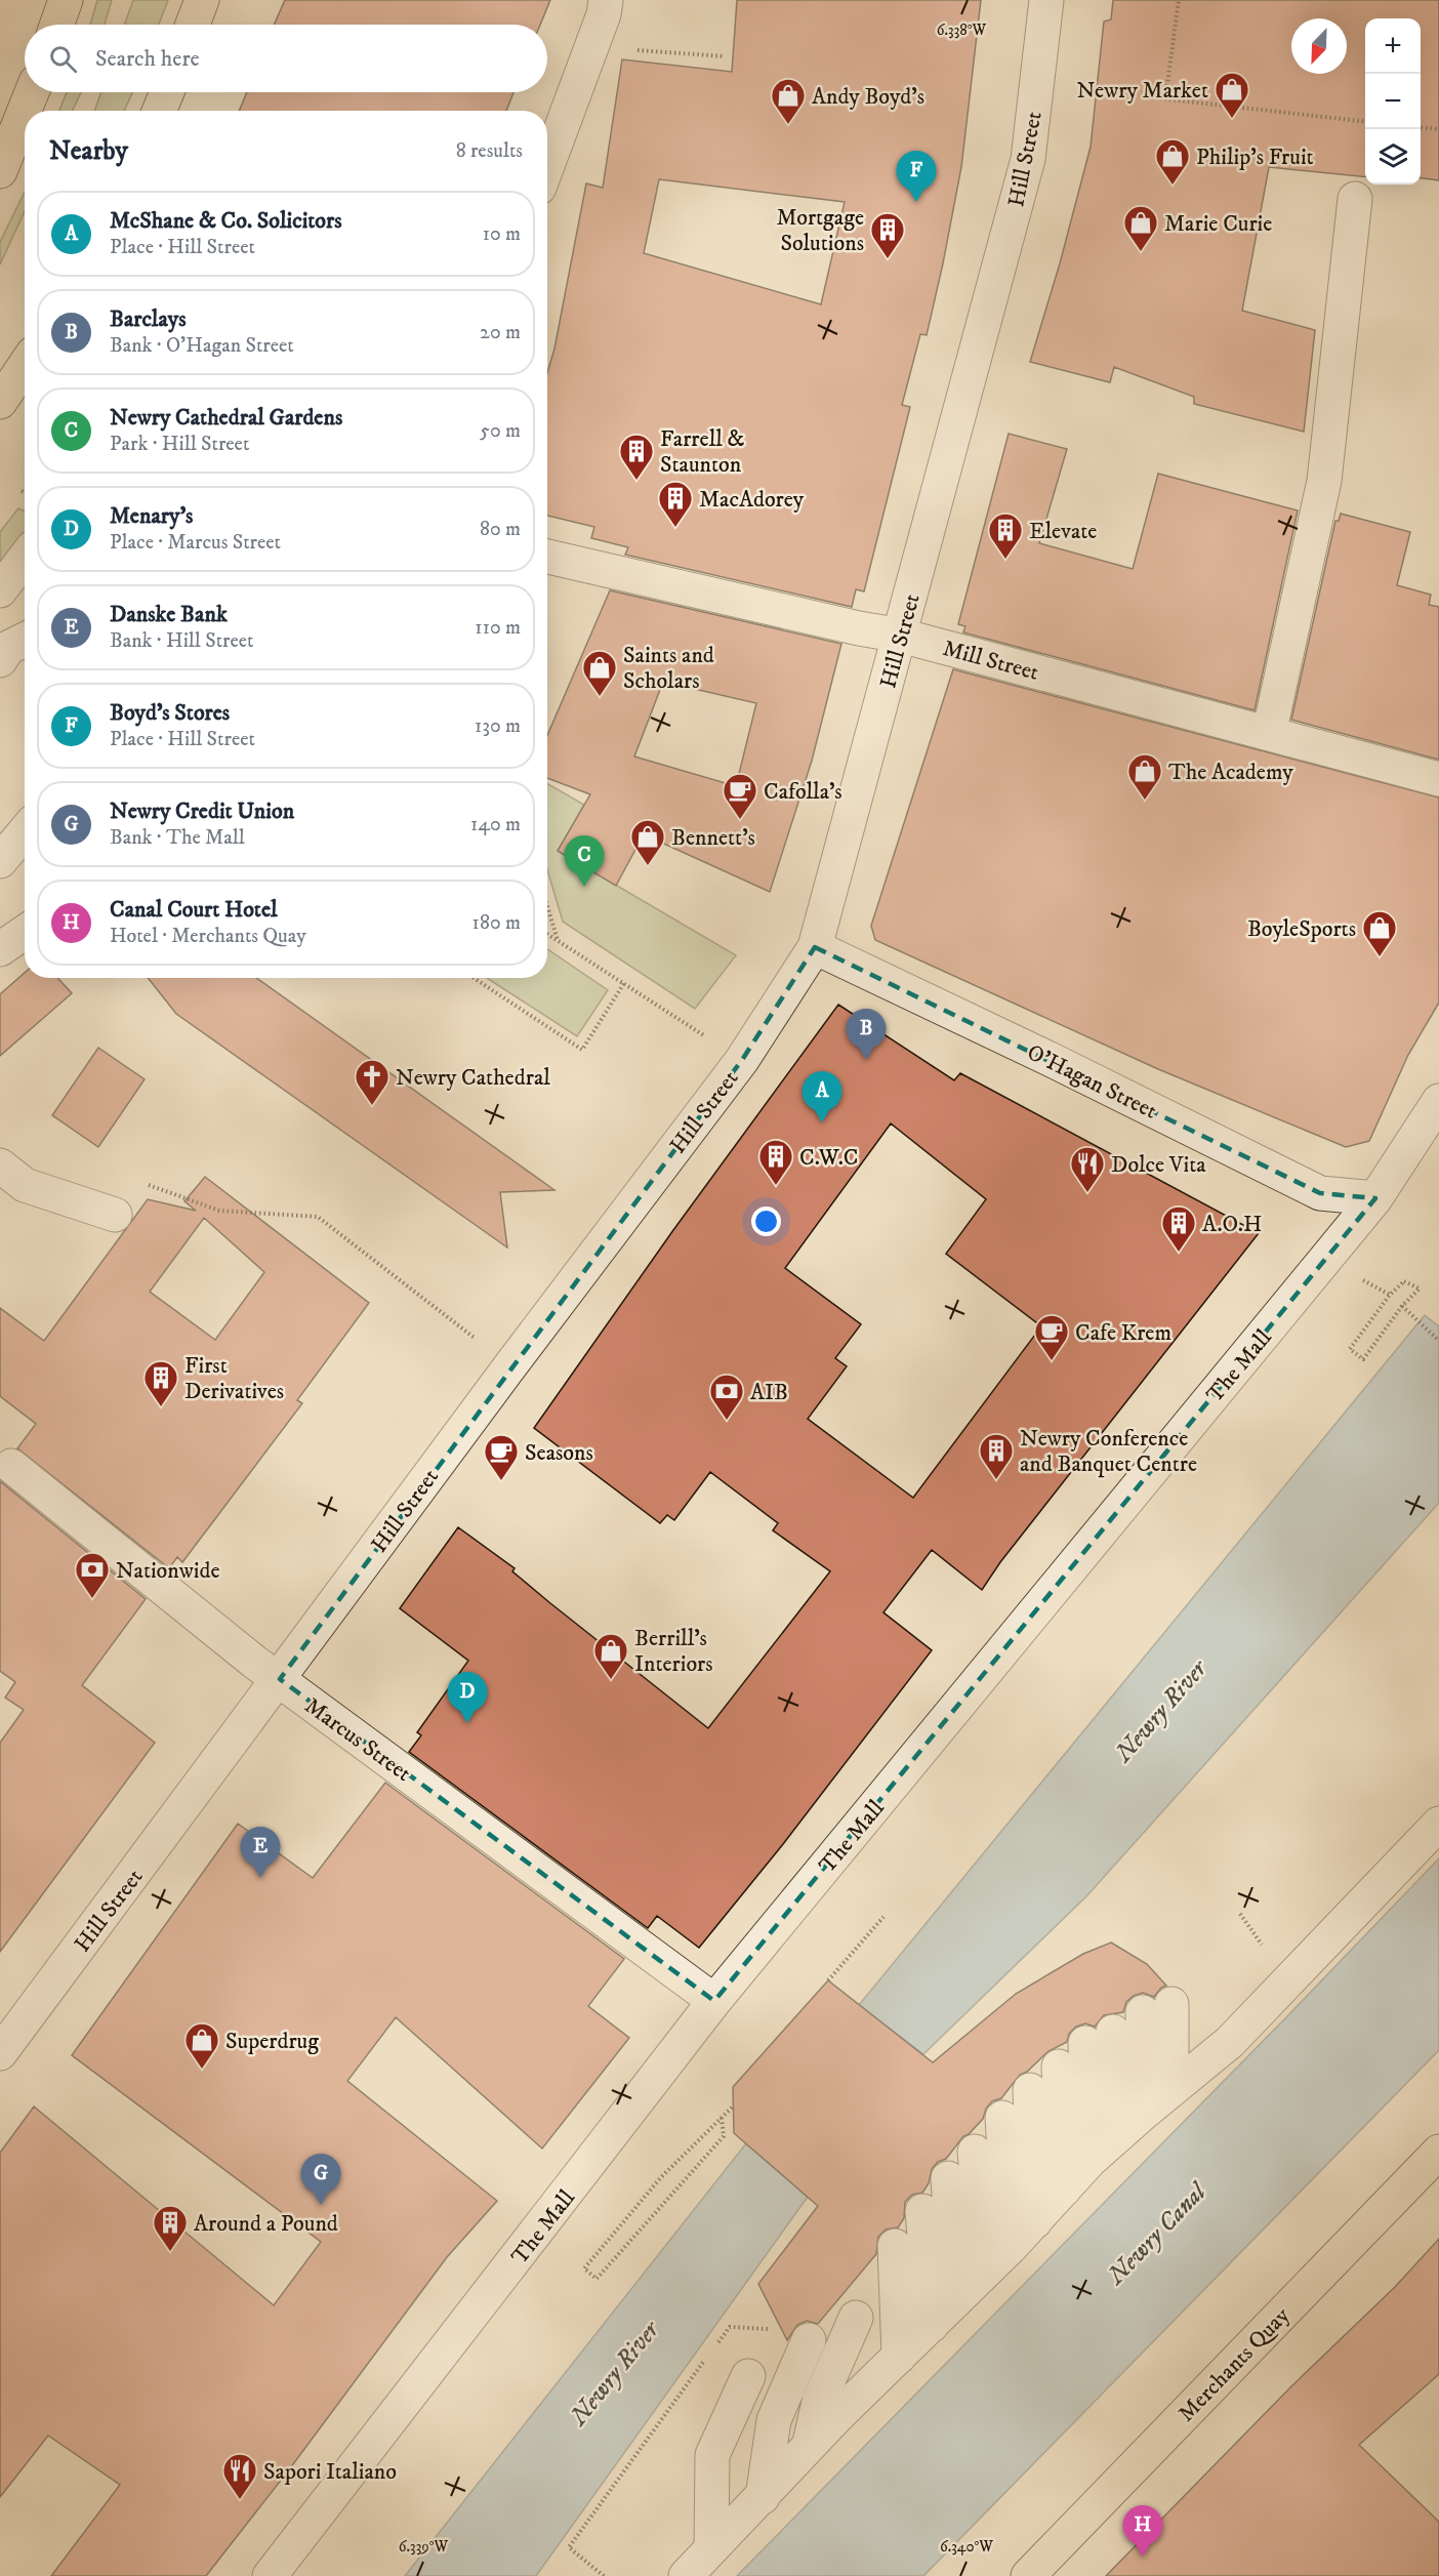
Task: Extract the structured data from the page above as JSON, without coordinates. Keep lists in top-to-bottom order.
{
  "streets": {
    "main road": ["Merchants Quay"],
    "street": [
      "Hill Street",
      "Mill Street",
      "O'Hagan Street",
      "The Mall",
      "Marcus Street"
    ]
  },
  "crossings": [
    ["Hill Street", "Mill Street"],
    ["Hill Street", "O'Hagan Street"],
    ["Hill Street", "Marcus Street"],
    ["O'Hagan Street", "The Mall"],
    ["The Mall", "Marcus Street"]
  ],
  "water": ["Newry River", "Newry Canal"],
  "places": {
    "shop": [
      "Newry Market",
      "Andy Boyd's",
      "Philip's Fruit",
      "Marie Curie",
      "Saints and Scholars",
      "The Academy",
      "Bennett's",
      "BoyleSports",
      "Berrill's Interiors",
      "Superdrug"
    ],
    "building": [
      "Mortgage Solutions",
      "Farrell & Staunton",
      "MacAdorey",
      "Elevate",
      "C.W.C",
      "A.O.H",
      "First Derivatives",
      "Newry Conference and Banquet Centre",
      "Around a Pound"
    ],
    "cafe": ["Cafolla's", "Cafe Krem", "Seasons"],
    "church": ["Newry Cathedral"],
    "restaurant": ["Dolce Vita", "Sapori Italiano"],
    "bank": ["AIB", "Nationwide"]
  },
  "north": "bottom left",
  "page": {
    "map_buttons": ["+", "−"],
    "search": "Search here",
    "heading": ["Nearby", "8 results"],
    "pins": [
      "F",
      "C",
      "B",
      "A",
      "D",
      "E",
      "G",
      "H"
    ],
    "list": [
      {
        "mark": "A",
        "name": "McShane & Co. Solicitors",
        "note": "Place · Hill Street",
        "value": "10 m"
      },
      {
        "mark": "B",
        "name": "Barclays",
        "note": "Bank · O'Hagan Street",
        "value": "20 m"
      },
      {
        "mark": "C",
        "name": "Newry Cathedral Gardens",
        "note": "Park · Hill Street",
        "value": "50 m"
      },
      {
        "mark": "D",
        "name": "Menary's",
        "note": "Place · Marcus Street",
        "value": "80 m"
      },
      {
        "mark": "E",
        "name": "Danske Bank",
        "note": "Bank · Hill Street",
        "value": "110 m"
      },
      {
        "mark": "F",
        "name": "Boyd's Stores",
        "note": "Place · Hill Street",
        "value": "130 m"
      },
      {
        "mark": "G",
        "name": "Newry Credit Union",
        "note": "Bank · The Mall",
        "value": "140 m"
      },
      {
        "mark": "H",
        "name": "Canal Court Hotel",
        "note": "Hotel · Merchants Quay",
        "value": "180 m"
      }
    ]
  },
  "coordinates": ["6.338°W", "6.339°W", "6.340°W"]
}
